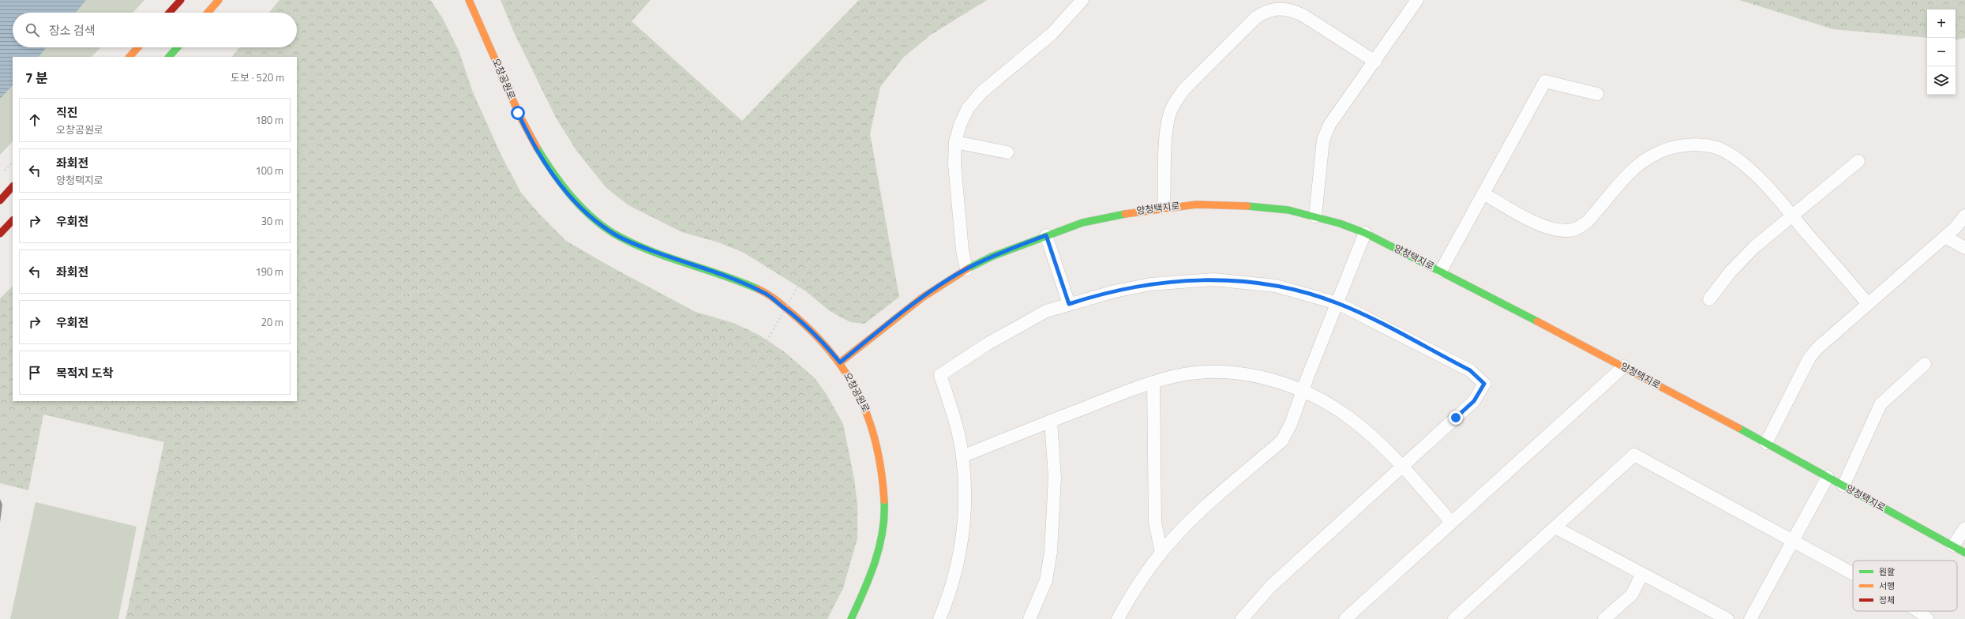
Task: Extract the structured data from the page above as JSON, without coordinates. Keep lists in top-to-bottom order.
{
  "streets": {
    "street": ["오창공원로", "양청택지로"]
  },
  "crossings": [
    ["오창공원로", "양청택지로"]
  ],
  "legend": ["원활", "서행", "정체"],
  "page": {
    "map_buttons": ["+", "−"],
    "search": "장소 검색",
    "heading": ["7 분", "도보 · 520 m"],
    "list": [
      ["직진", "오창공원로", "180 m"],
      ["좌회전", "양청택지로", "100 m"],
      ["우회전", "30 m"],
      ["좌회전", "190 m"],
      ["우회전", "20 m"],
      "목적지 도착"
    ]
  }
}
